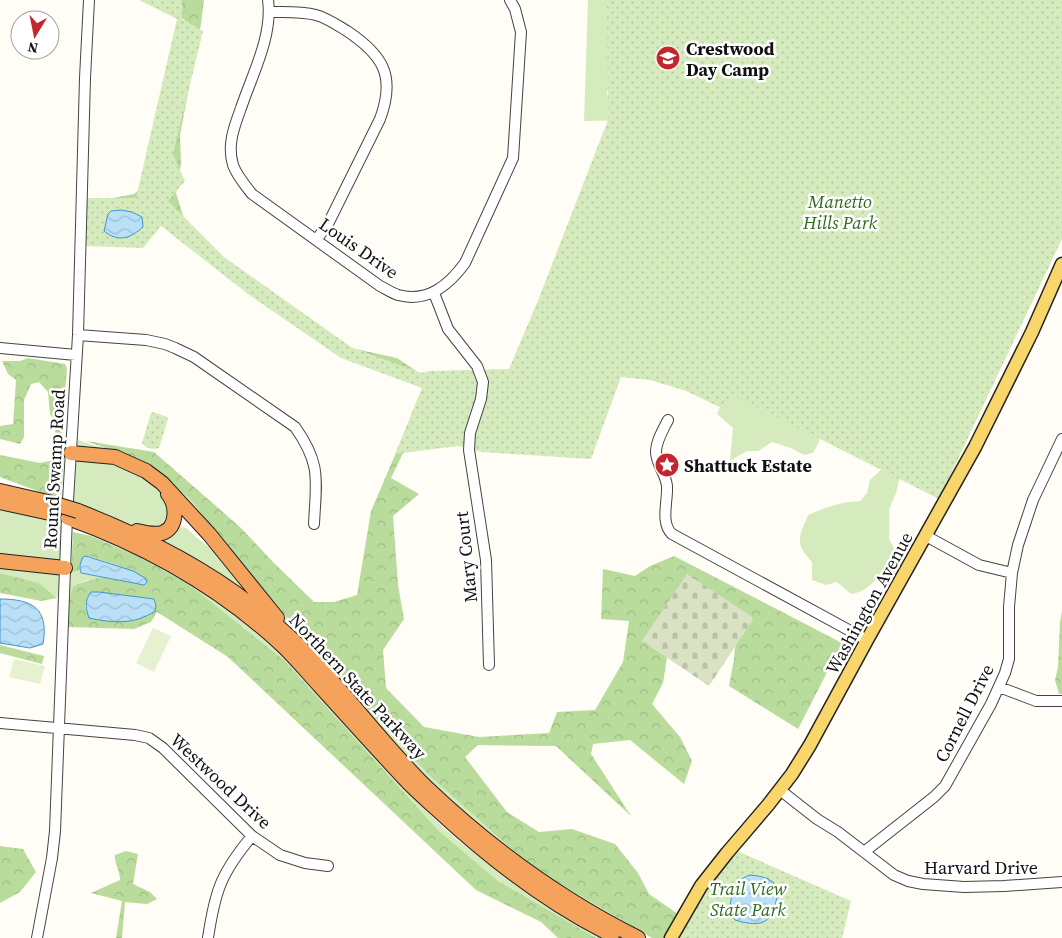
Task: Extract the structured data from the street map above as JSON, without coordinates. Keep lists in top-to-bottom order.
{
  "streets": {
    "highway": ["Northern State Parkway"],
    "main road": ["Washington Avenue"],
    "street": [
      "Louis Drive",
      "Round Swamp Road",
      "Mary Court",
      "Cornell Drive",
      "Westwood Drive",
      "Harvard Drive"
    ]
  },
  "crossings": [
    ["Louis Drive", "Mary Court"],
    ["Round Swamp Road", "Westwood Drive"],
    ["Washington Avenue", "Harvard Drive"],
    ["Cornell Drive", "Harvard Drive"]
  ],
  "parks": ["Manetto Hills Park", "Trail View State Park"],
  "places": {
    "school or university": ["Crestwood Day Camp"],
    "place": ["Shattuck Estate"]
  },
  "north": "bottom"
}
